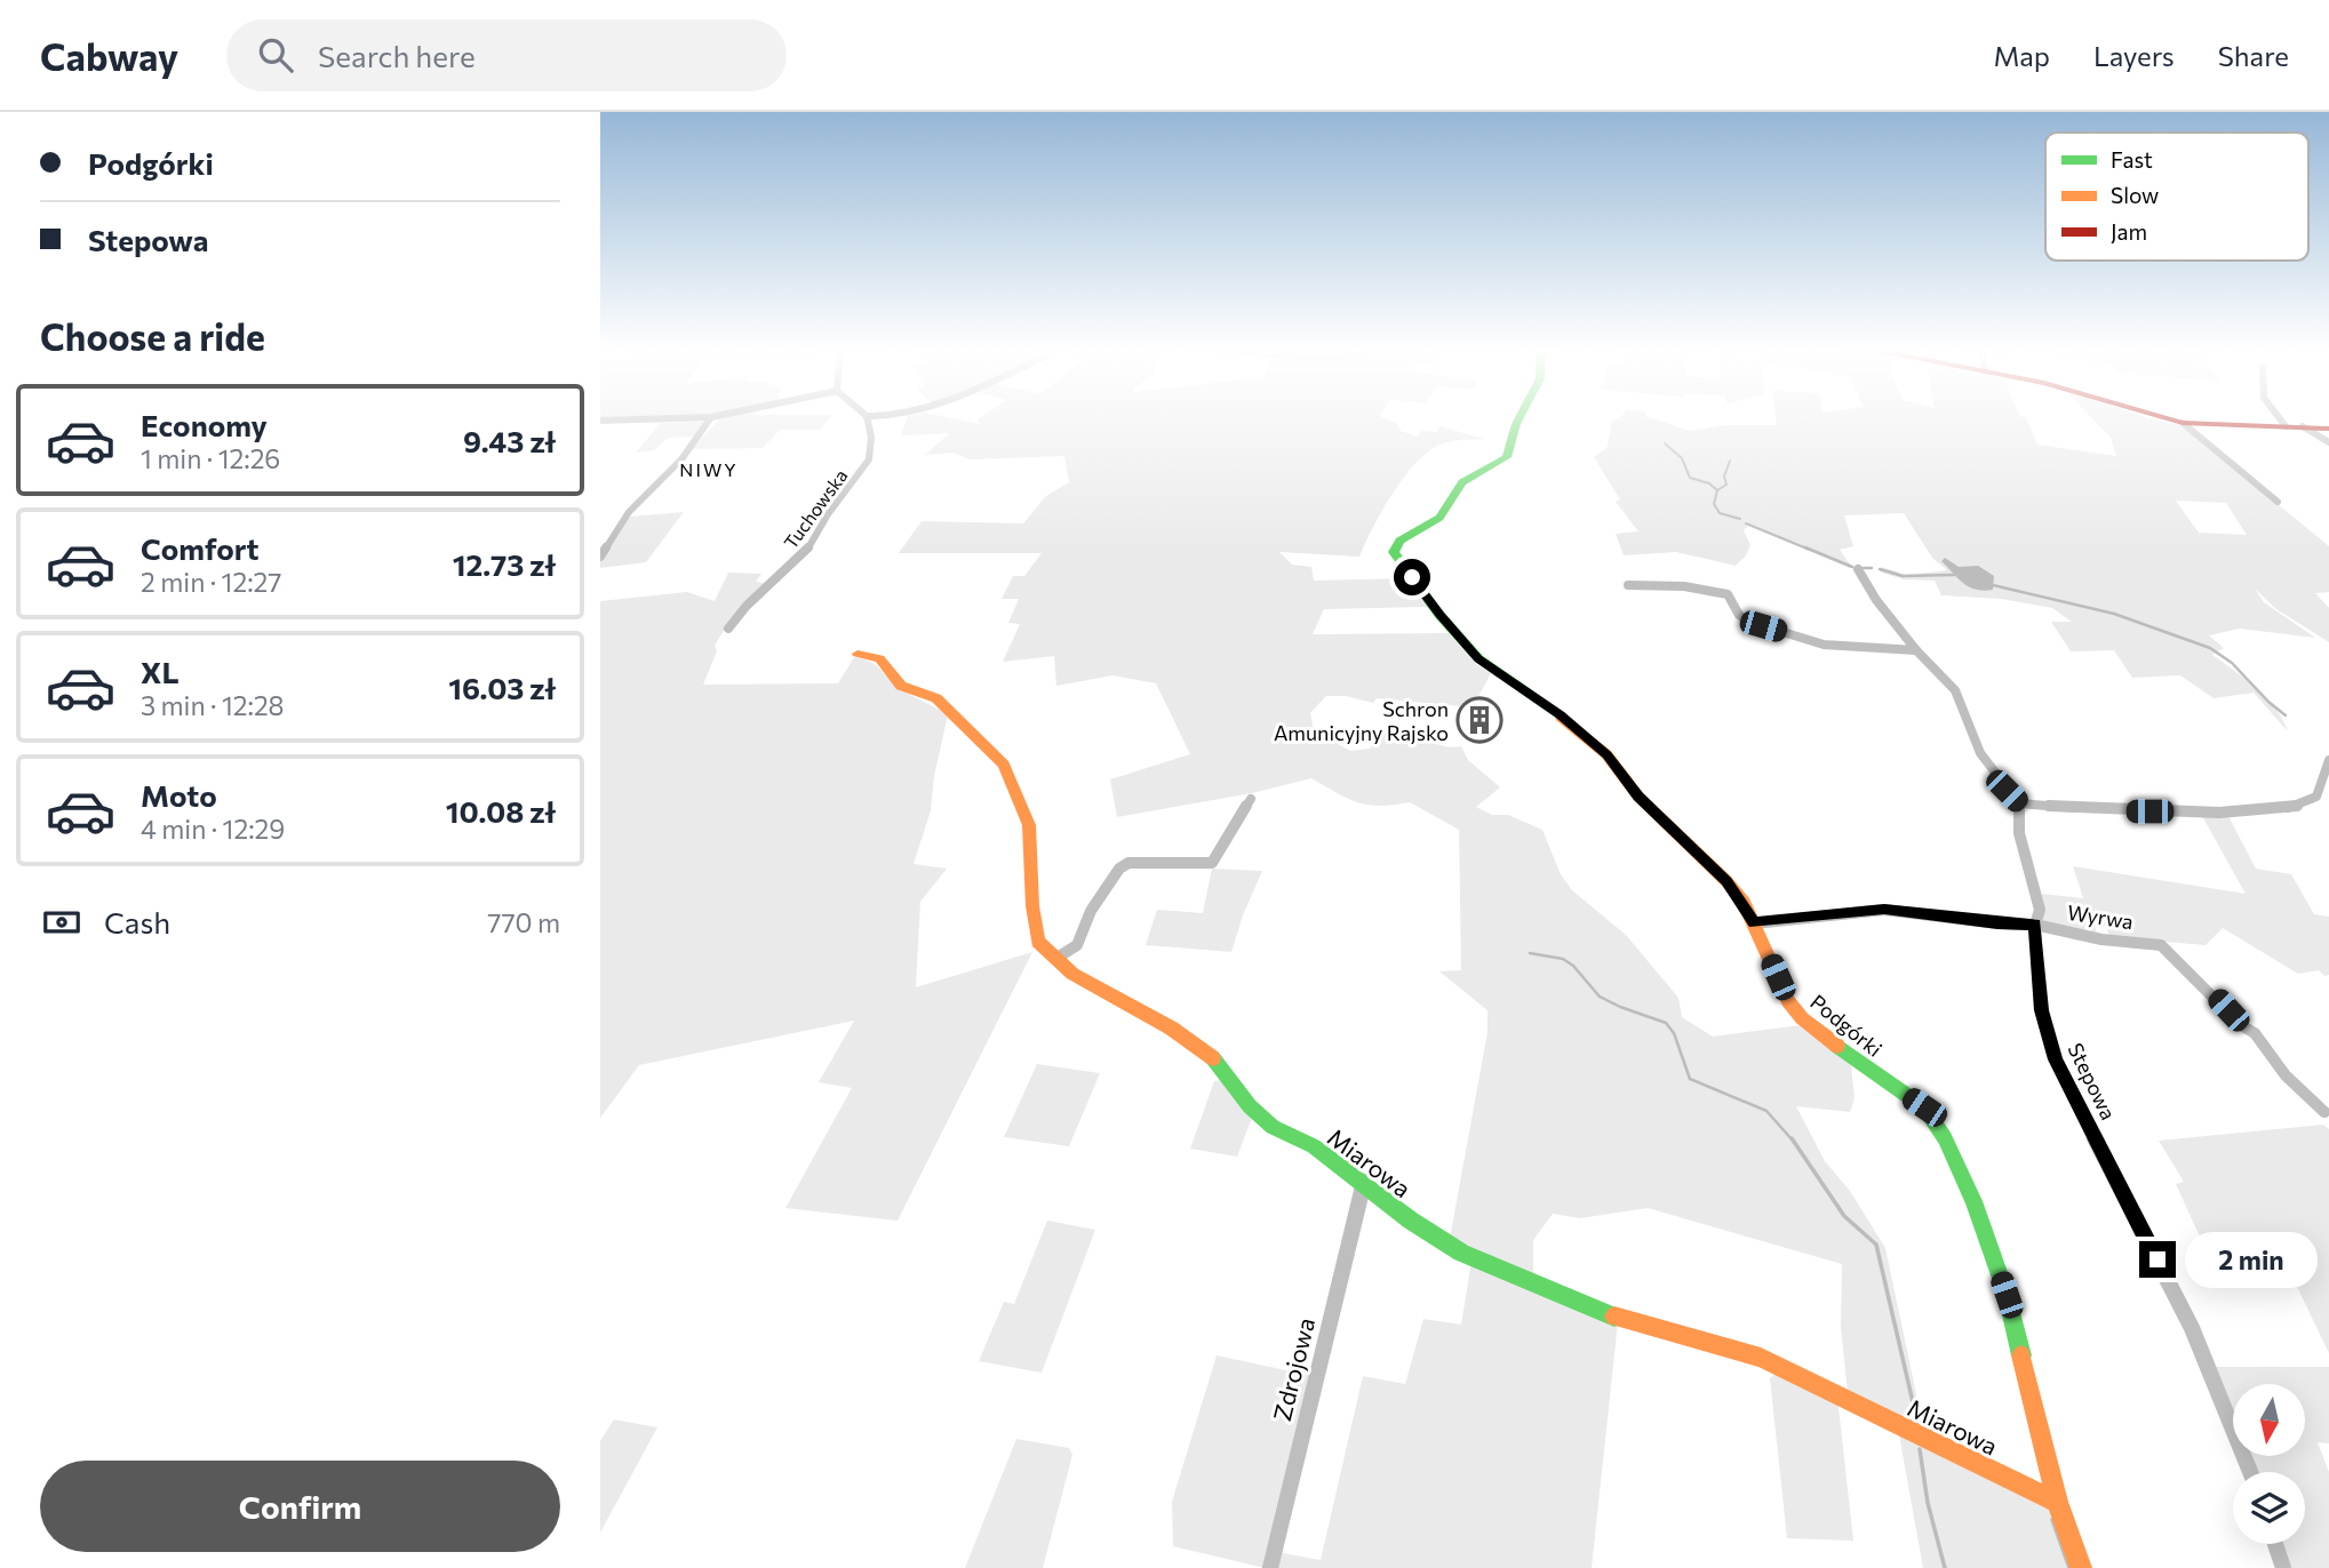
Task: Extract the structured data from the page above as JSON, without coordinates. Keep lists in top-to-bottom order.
{
  "streets": {
    "street": [
      "Tuchowska",
      "Wyrwa",
      "Podgórki",
      "Stepowa",
      "Miarowa",
      "Zdrojowa"
    ]
  },
  "crossings": [
    ["Wyrwa", "Podgórki"],
    ["Wyrwa", "Stepowa"],
    ["Podgórki", "Miarowa"],
    ["Miarowa", "Zdrojowa"]
  ],
  "districts": ["NIWY"],
  "places": {
    "building": ["Schron Amunicyjny Rajsko"]
  },
  "legend": ["Fast", "Slow", "Jam"],
  "north": "bottom",
  "page": {
    "header": "Cabway",
    "search": "Search here",
    "nav": ["Map", "Layers", "Share"],
    "banner": ["Podgórki", "Stepowa"],
    "heading": "Choose a ride",
    "list": [
      {
        "name": "Economy",
        "note": "1 min · 12:26",
        "value": "9.43 zł"
      },
      {
        "name": "Comfort",
        "note": "2 min · 12:27",
        "value": "12.73 zł"
      },
      {
        "name": "XL",
        "note": "3 min · 12:28",
        "value": "16.03 zł"
      },
      {
        "name": "Moto",
        "note": "4 min · 12:29",
        "value": "10.08 zł"
      }
    ],
    "pay": ["Cash", "770 m"],
    "bubble": "2 min",
    "buttons": "Confirm"
  }
}
